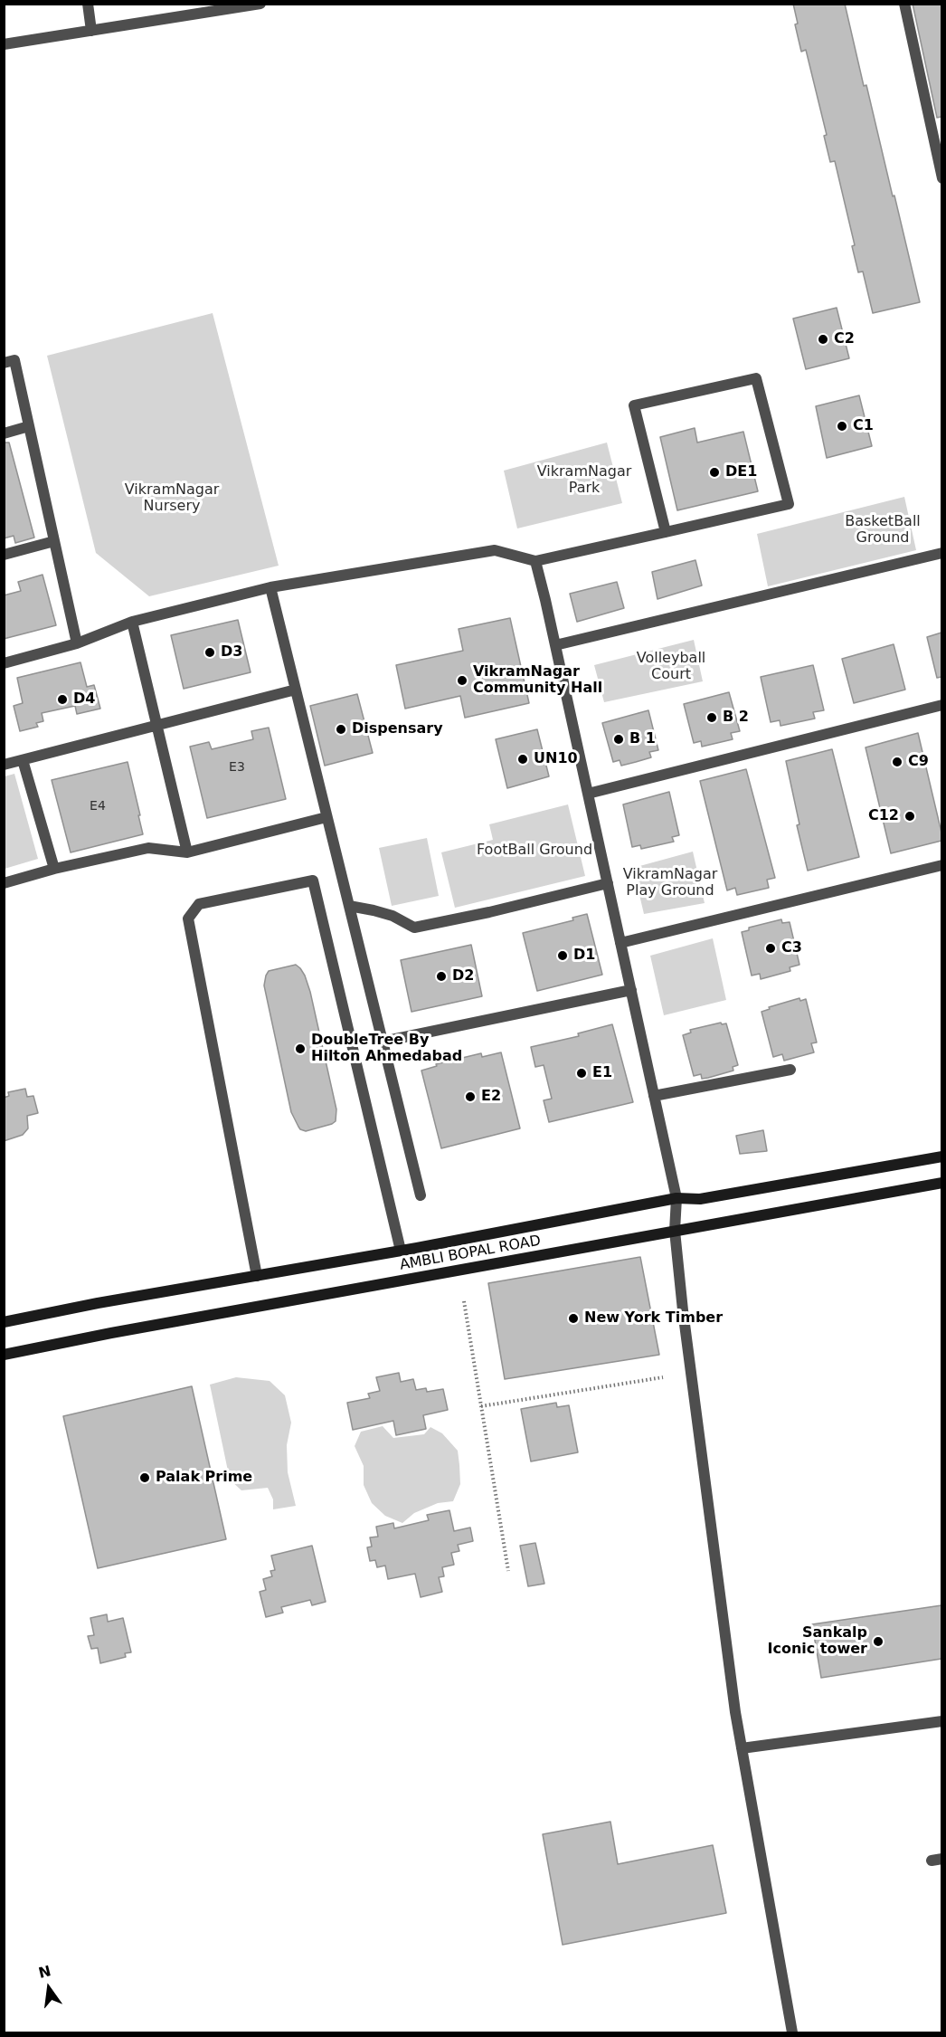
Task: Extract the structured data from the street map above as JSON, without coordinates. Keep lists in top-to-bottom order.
{
  "streets": {
    "street": ["AMBLI BOPAL ROAD"]
  },
  "parks": [
    "VikramNagar Park",
    "VikramNagar Nursery",
    "BasketBall Ground",
    "Volleyball Court",
    "FootBall Ground",
    "VikramNagar Play Ground"
  ],
  "places": [
    "C2",
    "C1",
    "DE1",
    "D3",
    "VikramNagar Community Hall",
    "D4",
    "B 2",
    "Dispensary",
    "B 1",
    "UN10",
    "C9",
    "C12",
    "C3",
    "D1",
    "D2",
    "DoubleTree By Hilton Ahmedabad",
    "E1",
    "E2",
    "New York Timber",
    "Palak Prime",
    "Sankalp Iconic tower"
  ],
  "house_numbers": ["E3", "E4"],
  "north": "top"
}
